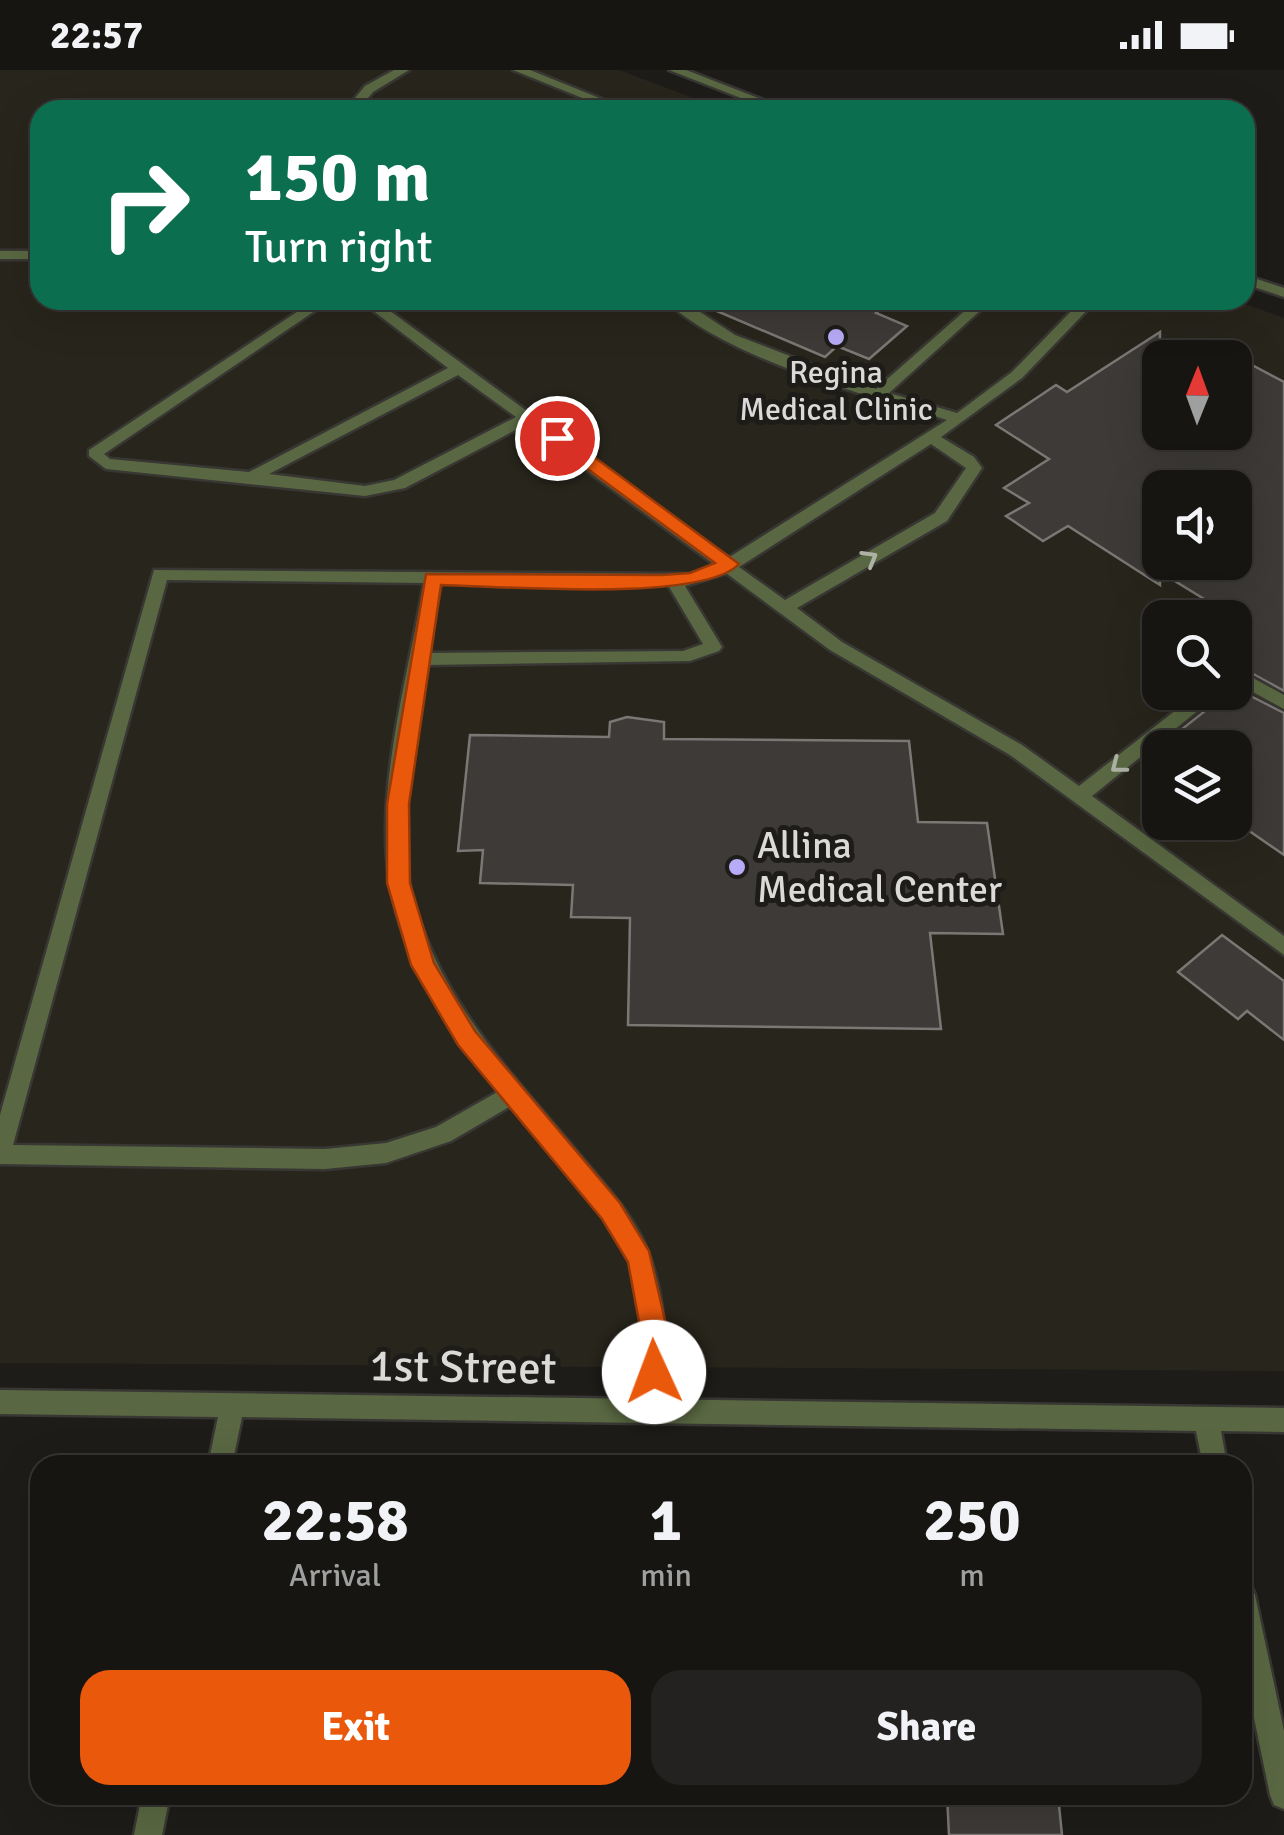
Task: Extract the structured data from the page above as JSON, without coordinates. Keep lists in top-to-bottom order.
{
  "streets": {
    "street": ["1st Street"]
  },
  "places": ["Regina Medical Clinic", "Allina Medical Center"],
  "north": "top",
  "page": {
    "status": "22:57",
    "turn": ["150 m", "Turn right"],
    "eta": [
      "22:58",
      "Arrival",
      "1",
      "min",
      "250",
      "m"
    ],
    "buttons": ["Exit", "Share"]
  }
}
